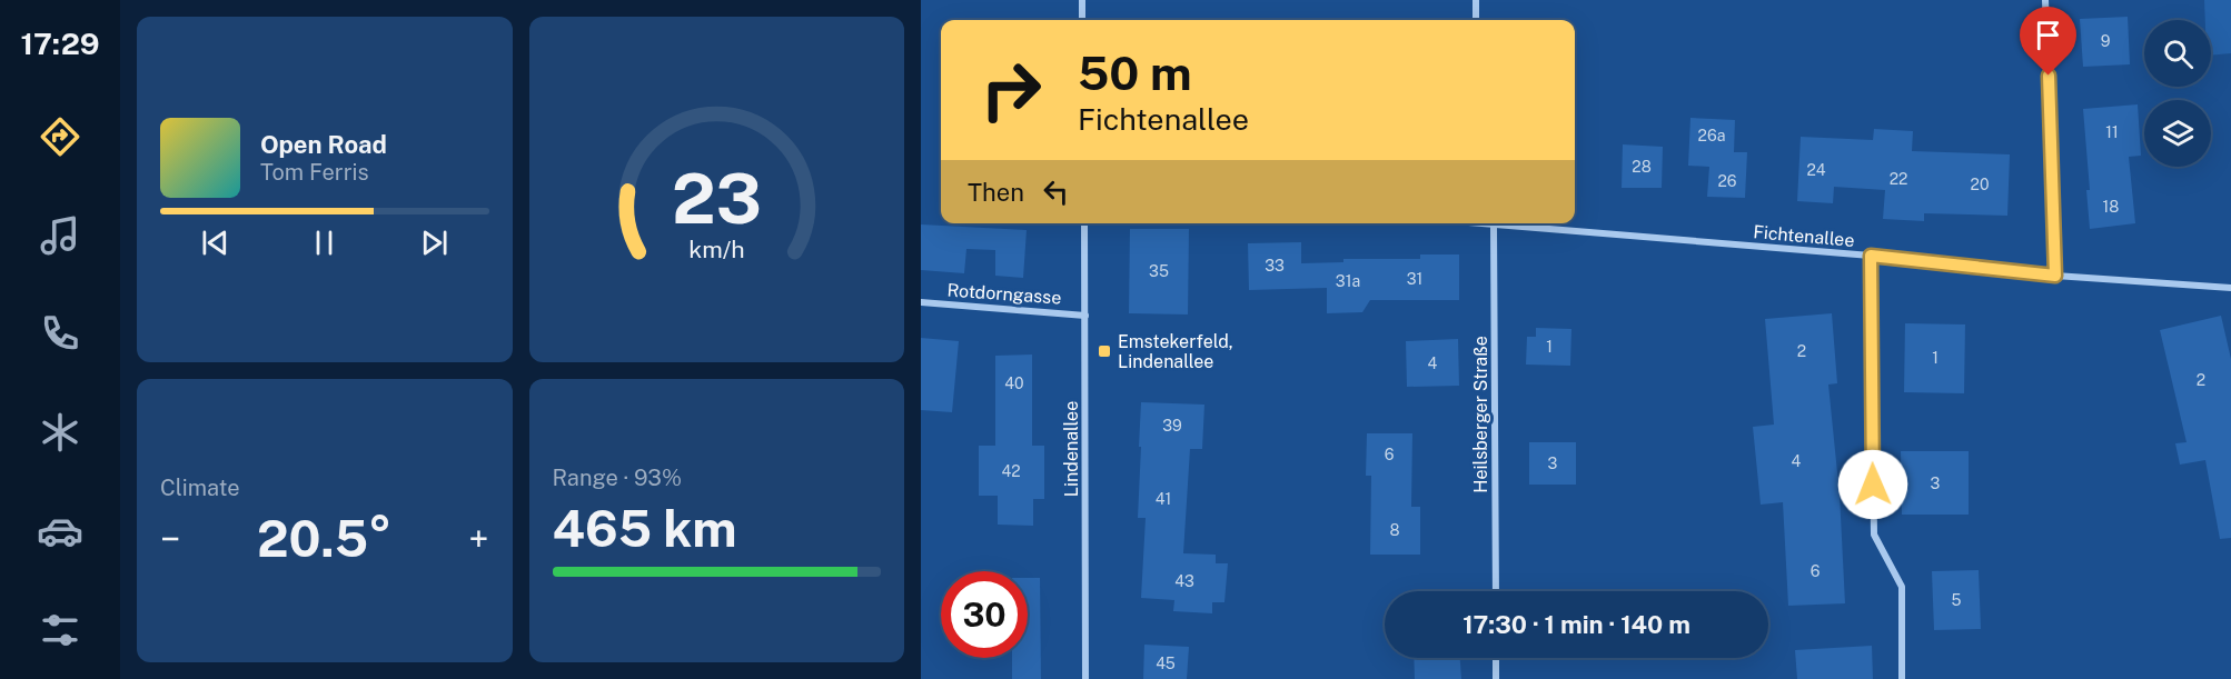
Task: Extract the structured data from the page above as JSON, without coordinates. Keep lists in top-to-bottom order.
{
  "streets": {
    "street": [
      "Fichtenallee",
      "Rotdorngasse",
      "Heilsberger Straße",
      "Lindenallee"
    ]
  },
  "crossings": [
    ["Fichtenallee", "Heilsberger Straße"],
    ["Rotdorngasse", "Lindenallee"]
  ],
  "places": {
    "transit": ["Emstekerfeld, Lindenallee"]
  },
  "house_numbers": [
    "9",
    "11",
    "26a",
    "28",
    "24",
    "22",
    "26",
    "20",
    "18",
    "33",
    "35",
    "31",
    "31a",
    "1",
    "2",
    "1",
    "4",
    "2",
    "40",
    "39",
    "6",
    "4",
    "3",
    "42",
    "3",
    "41",
    "8",
    "6",
    "43",
    "5",
    "45"
  ],
  "page": {
    "tabs": "17:29",
    "turn": ["50 m", "Fichtenallee"],
    "song": ["Open Road", "Tom Ferris"],
    "then": "Then",
    "tile": [
      "Climate",
      ["Range · 93%", "465 km"]
    ],
    "heat": ["−", "20.5°", "+"],
    "limit": "30",
    "trip": "17:30 · 1 min · 140 m",
    "gauge": ["23", "km/h"]
  }
}
